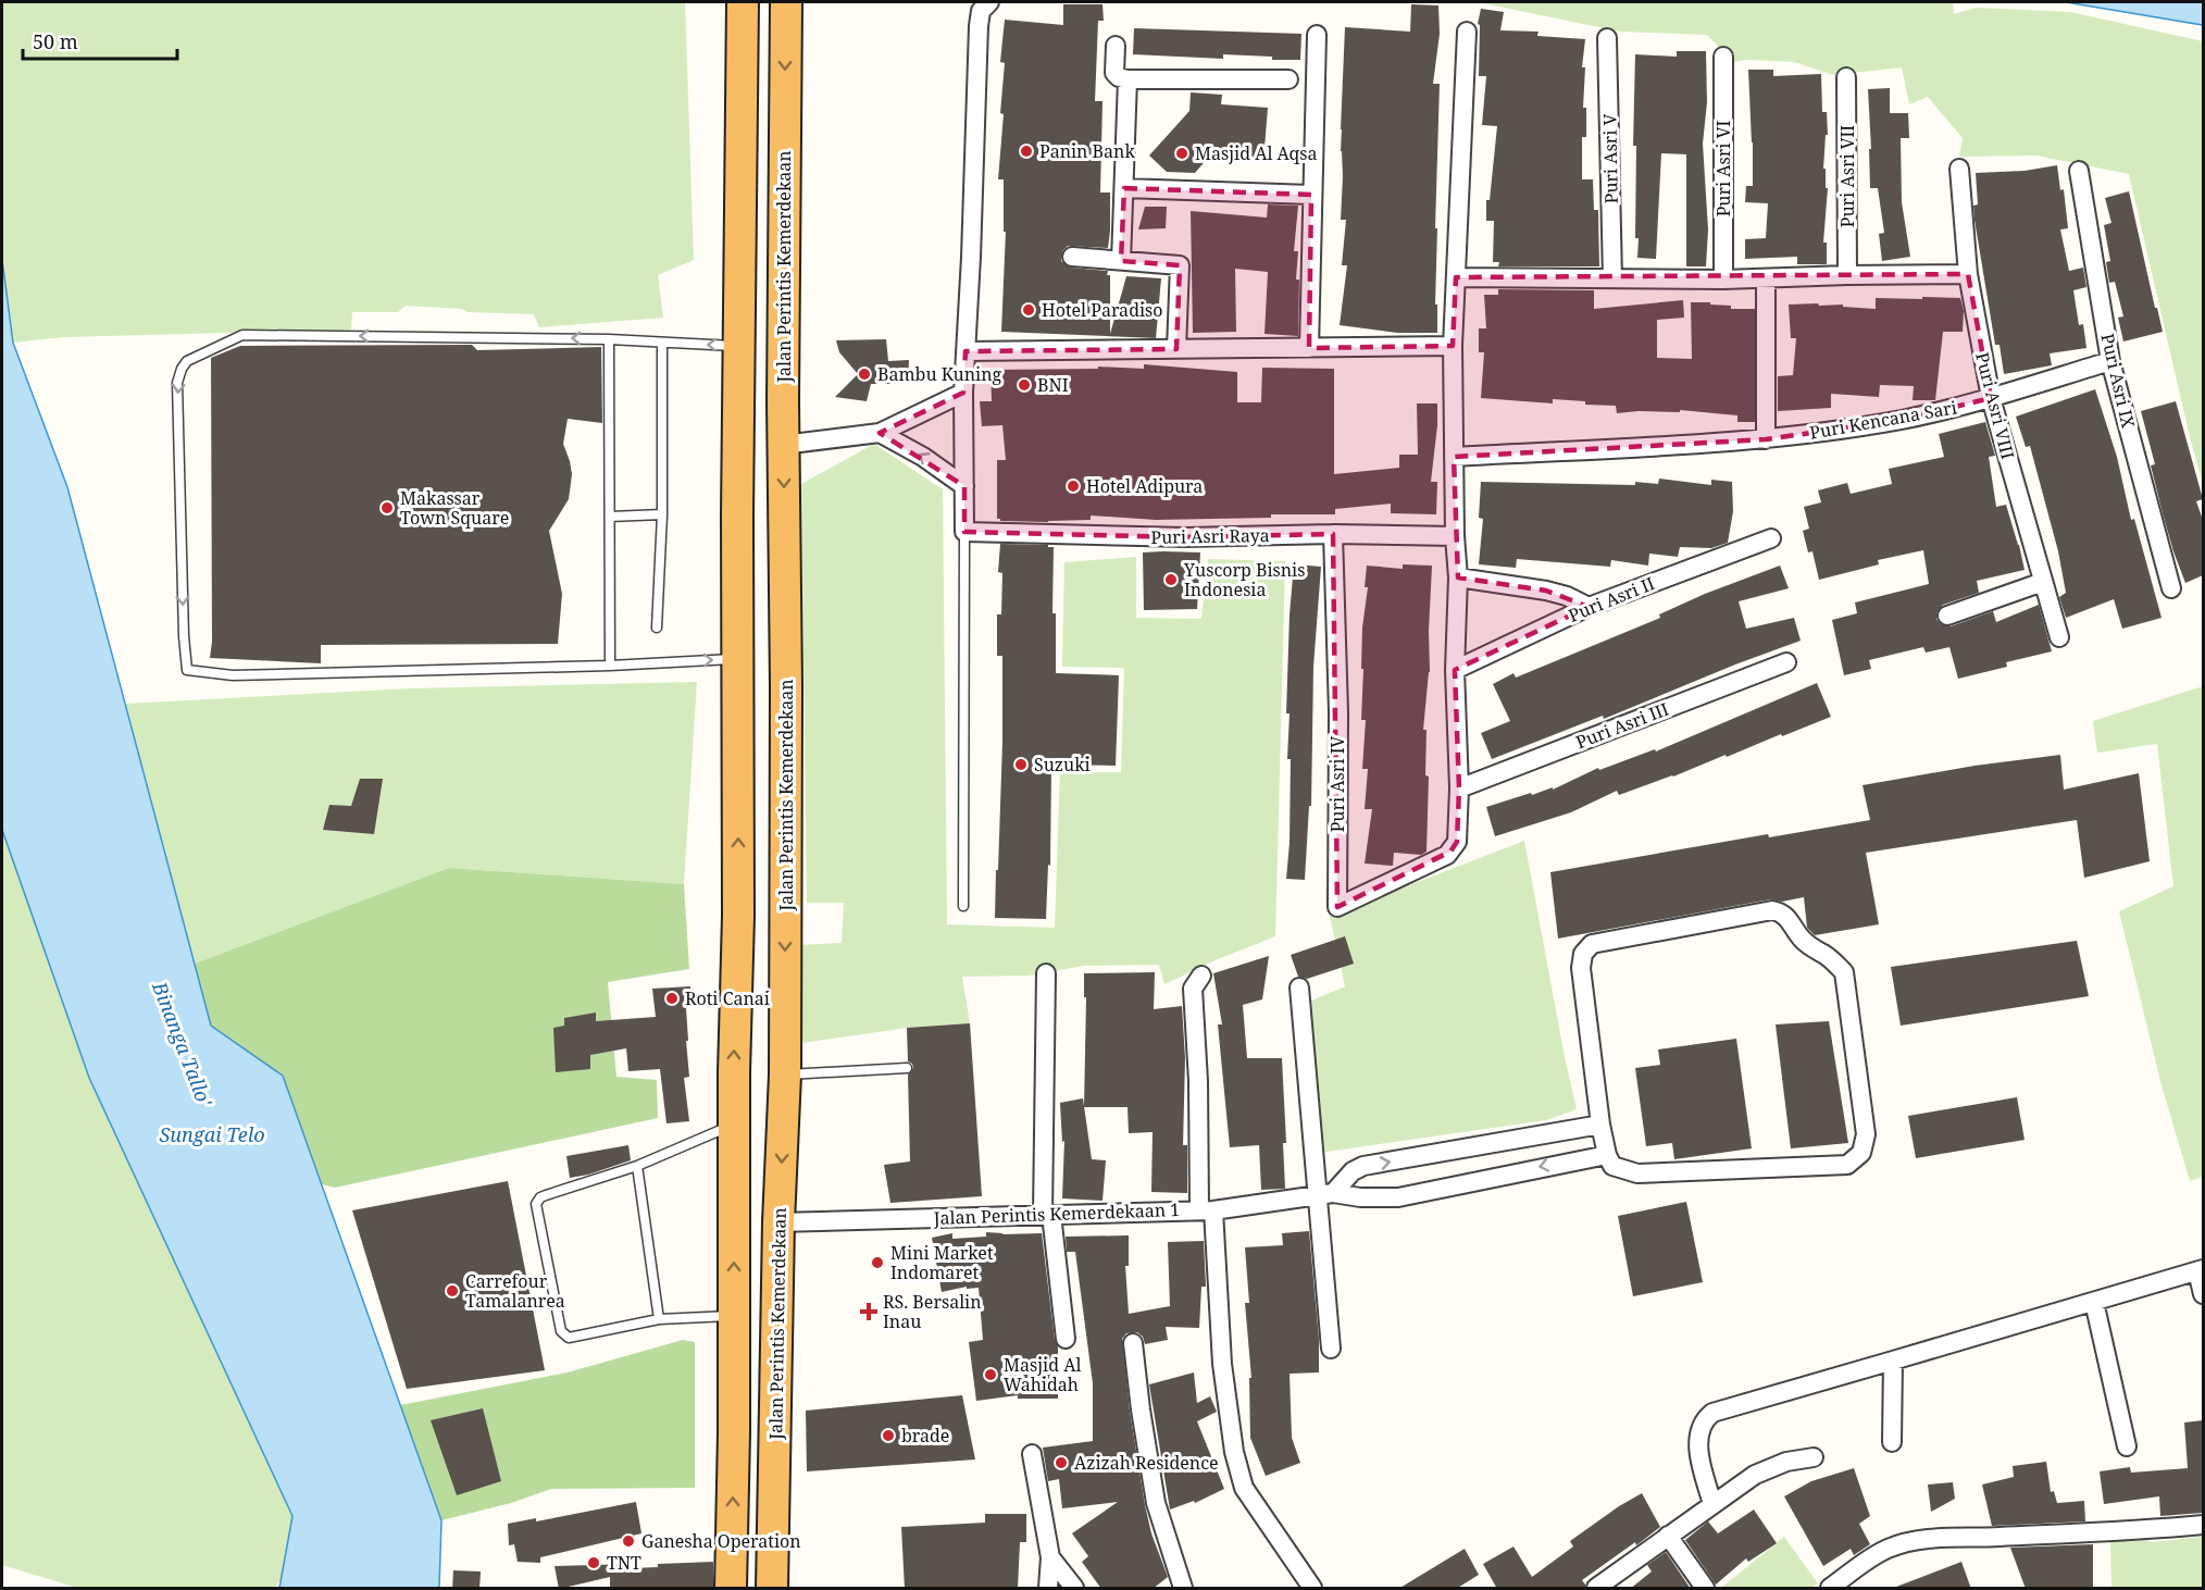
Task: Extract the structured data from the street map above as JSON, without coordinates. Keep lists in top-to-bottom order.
{
  "streets": {
    "highway": ["Jalan Perintis Kemerdekaan"],
    "street": [
      "Puri Asri V",
      "Puri Asri VI",
      "Puri Asri VII",
      "Puri Asri IX",
      "Puri Asri VIII",
      "Puri Kencana Sari",
      "Puri Asri Raya",
      "Puri Asri II",
      "Puri Asri III",
      "Puri Asri IV",
      "Jalan Perintis Kemerdekaan 1"
    ]
  },
  "crossings": [
    ["Jalan Perintis Kemerdekaan", "Jalan Perintis Kemerdekaan 1"],
    ["Puri Asri IX", "Puri Kencana Sari"],
    ["Puri Asri VIII", "Puri Kencana Sari"],
    ["Puri Asri Raya", "Puri Asri IV"],
    ["Puri Asri III", "Puri Asri IV"]
  ],
  "water": ["Binanga Tallo'", "Sungai Telo"],
  "places": {
    "other": [
      "Panin Bank",
      "Masjid Al Aqsa",
      "Hotel Paradiso",
      "Bambu Kuning",
      "BNI",
      "Hotel Adipura",
      "Makassar Town Square",
      "Yuscorp Bisnis Indonesia",
      "Suzuki",
      "Roti Canai",
      "Mini Market Indomaret",
      "Carrefour Tamalanrea",
      "Masjid Al Wahidah",
      "brade",
      "Azizah Residence",
      "Ganesha Operation",
      "TNT"
    ],
    "health": ["RS. Bersalin Inau"]
  },
  "scale_bar": "50 m"
}
